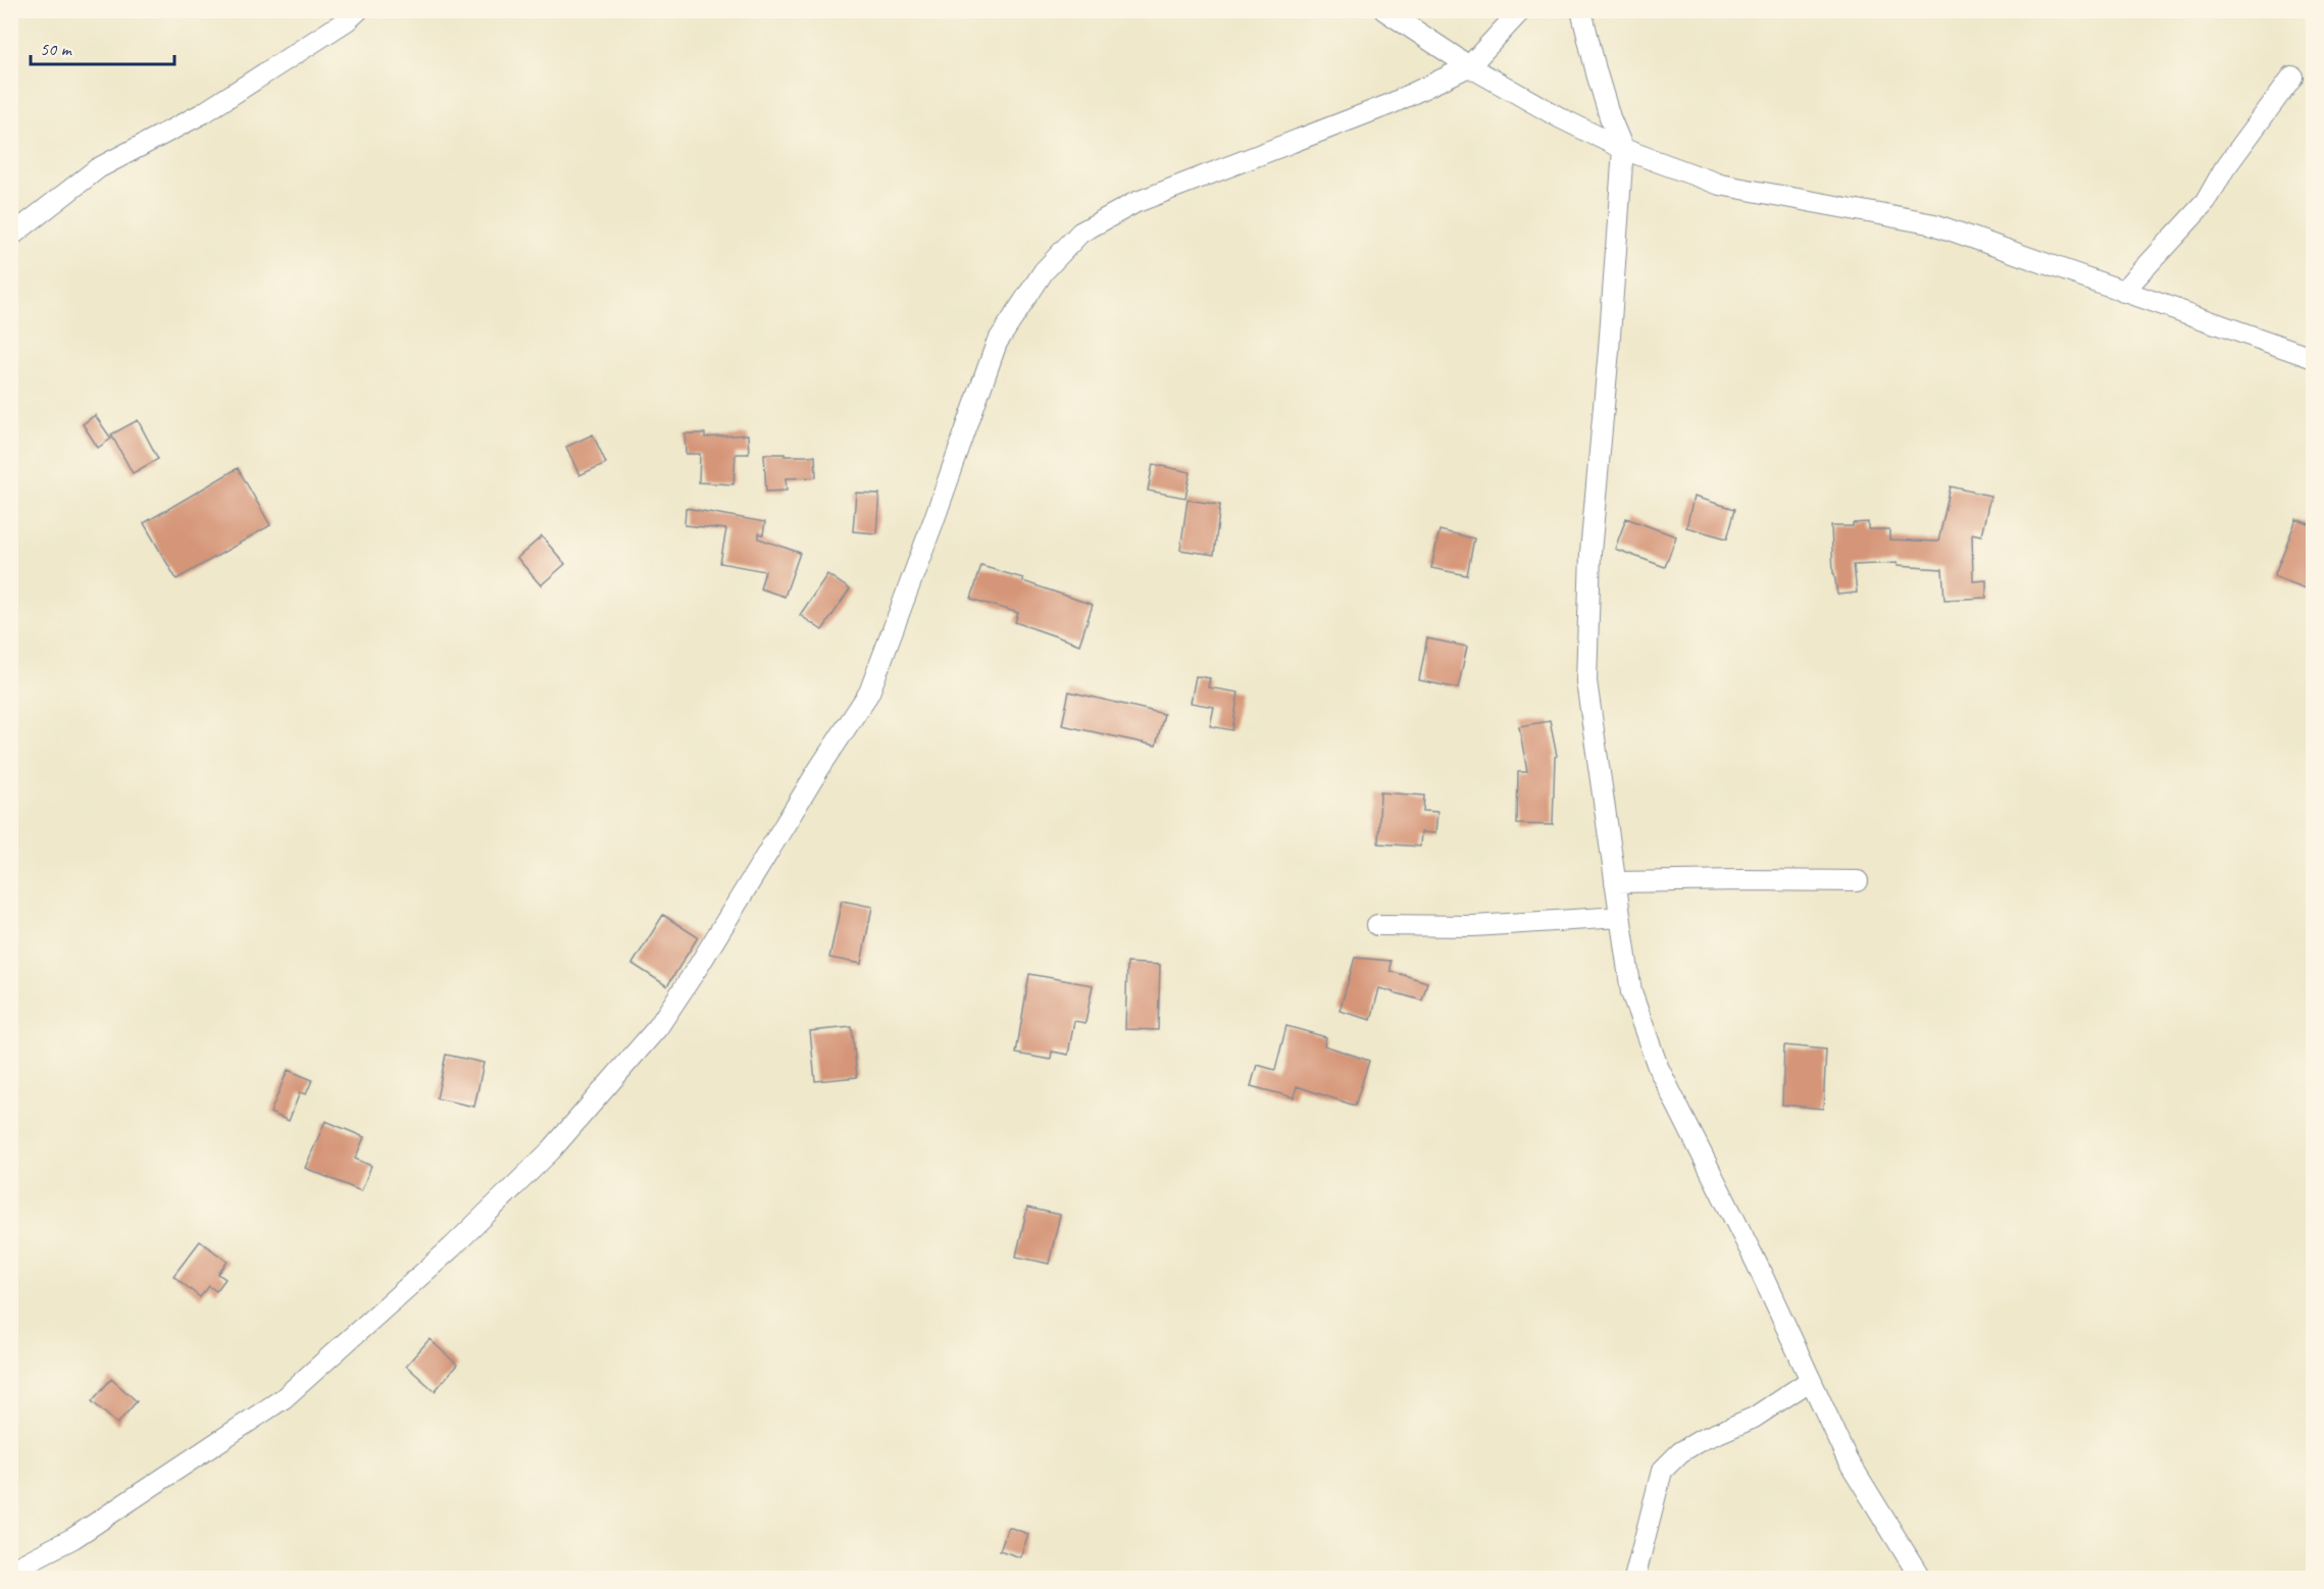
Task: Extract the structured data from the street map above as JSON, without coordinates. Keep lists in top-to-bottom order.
{
  "scale_bar": "50 m"
}
